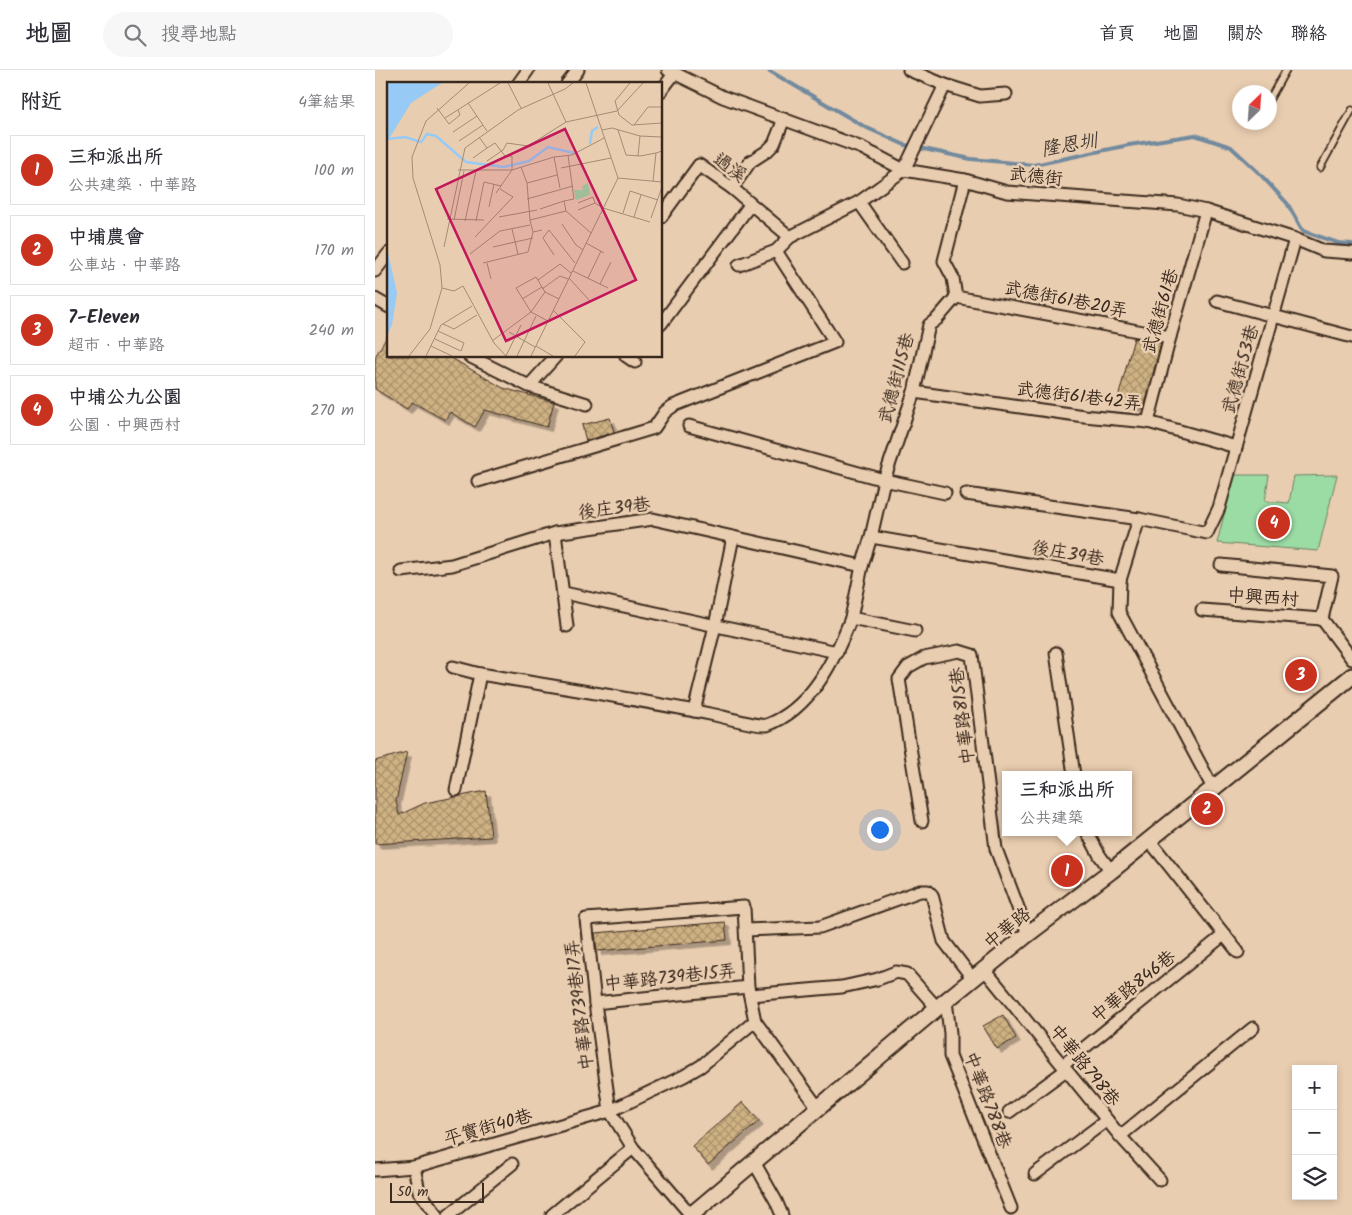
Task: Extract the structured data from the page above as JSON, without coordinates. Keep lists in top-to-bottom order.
{
  "streets": {
    "main road": ["中華路"],
    "street": [
      "過溪",
      "武德街",
      "武德街61巷20弄",
      "武德街61巷",
      "武德街53巷",
      "武德街115巷",
      "武德街61巷42弄",
      "後庄39巷",
      "中興西村",
      "中華路815巷",
      "中華路739巷15弄",
      "中華路846巷",
      "中華路739巷17弄",
      "中華路798巷",
      "中華路788巷",
      "平實街40巷"
    ]
  },
  "crossings": [
    ["武德街", "武德街61巷"],
    ["武德街", "武德街53巷"],
    ["武德街61巷20弄", "武德街61巷"],
    ["武德街61巷20弄", "武德街115巷"],
    ["武德街61巷", "武德街61巷42弄"],
    ["武德街53巷", "武德街61巷42弄"],
    ["武德街115巷", "武德街61巷42弄"],
    ["武德街115巷", "後庄39巷"],
    ["後庄39巷", "中華路"],
    ["中華路815巷", "中華路"],
    ["中華路", "中華路739巷15弄"],
    ["中華路", "中華路739巷17弄"],
    ["中華路", "中華路798巷"],
    ["中華路", "中華路788巷"],
    ["中華路739巷15弄", "中華路739巷17弄"],
    ["中華路739巷15弄", "中華路788巷"],
    ["中華路846巷", "中華路798巷"],
    ["中華路739巷17弄", "中華路798巷"],
    ["中華路739巷17弄", "平實街40巷"]
  ],
  "water": ["隆恩圳"],
  "scale_bar": "50 m",
  "north": "top right",
  "page": {
    "header": "地圖",
    "search": "搜尋地點",
    "nav": [
      "首頁",
      "地圖",
      "關於",
      "聯絡"
    ],
    "heading": ["附近", "4筆結果"],
    "list": [
      {
        "mark": "1",
        "name": "三和派出所",
        "note": "公共建築 · 中華路",
        "value": "100 m"
      },
      {
        "mark": "2",
        "name": "中埔農會",
        "note": "公車站 · 中華路",
        "value": "170 m"
      },
      {
        "mark": "3",
        "name": "7-Eleven",
        "note": "超市 · 中華路",
        "value": "240 m"
      },
      {
        "mark": "4",
        "name": "中埔公九公園",
        "note": "公園 · 中興西村",
        "value": "270 m"
      }
    ],
    "pins": [
      "4",
      "3",
      "2",
      "1"
    ],
    "popup": ["三和派出所", "公共建築"],
    "map_buttons": ["+", "−"],
    "scale": "50 m"
  }
}
